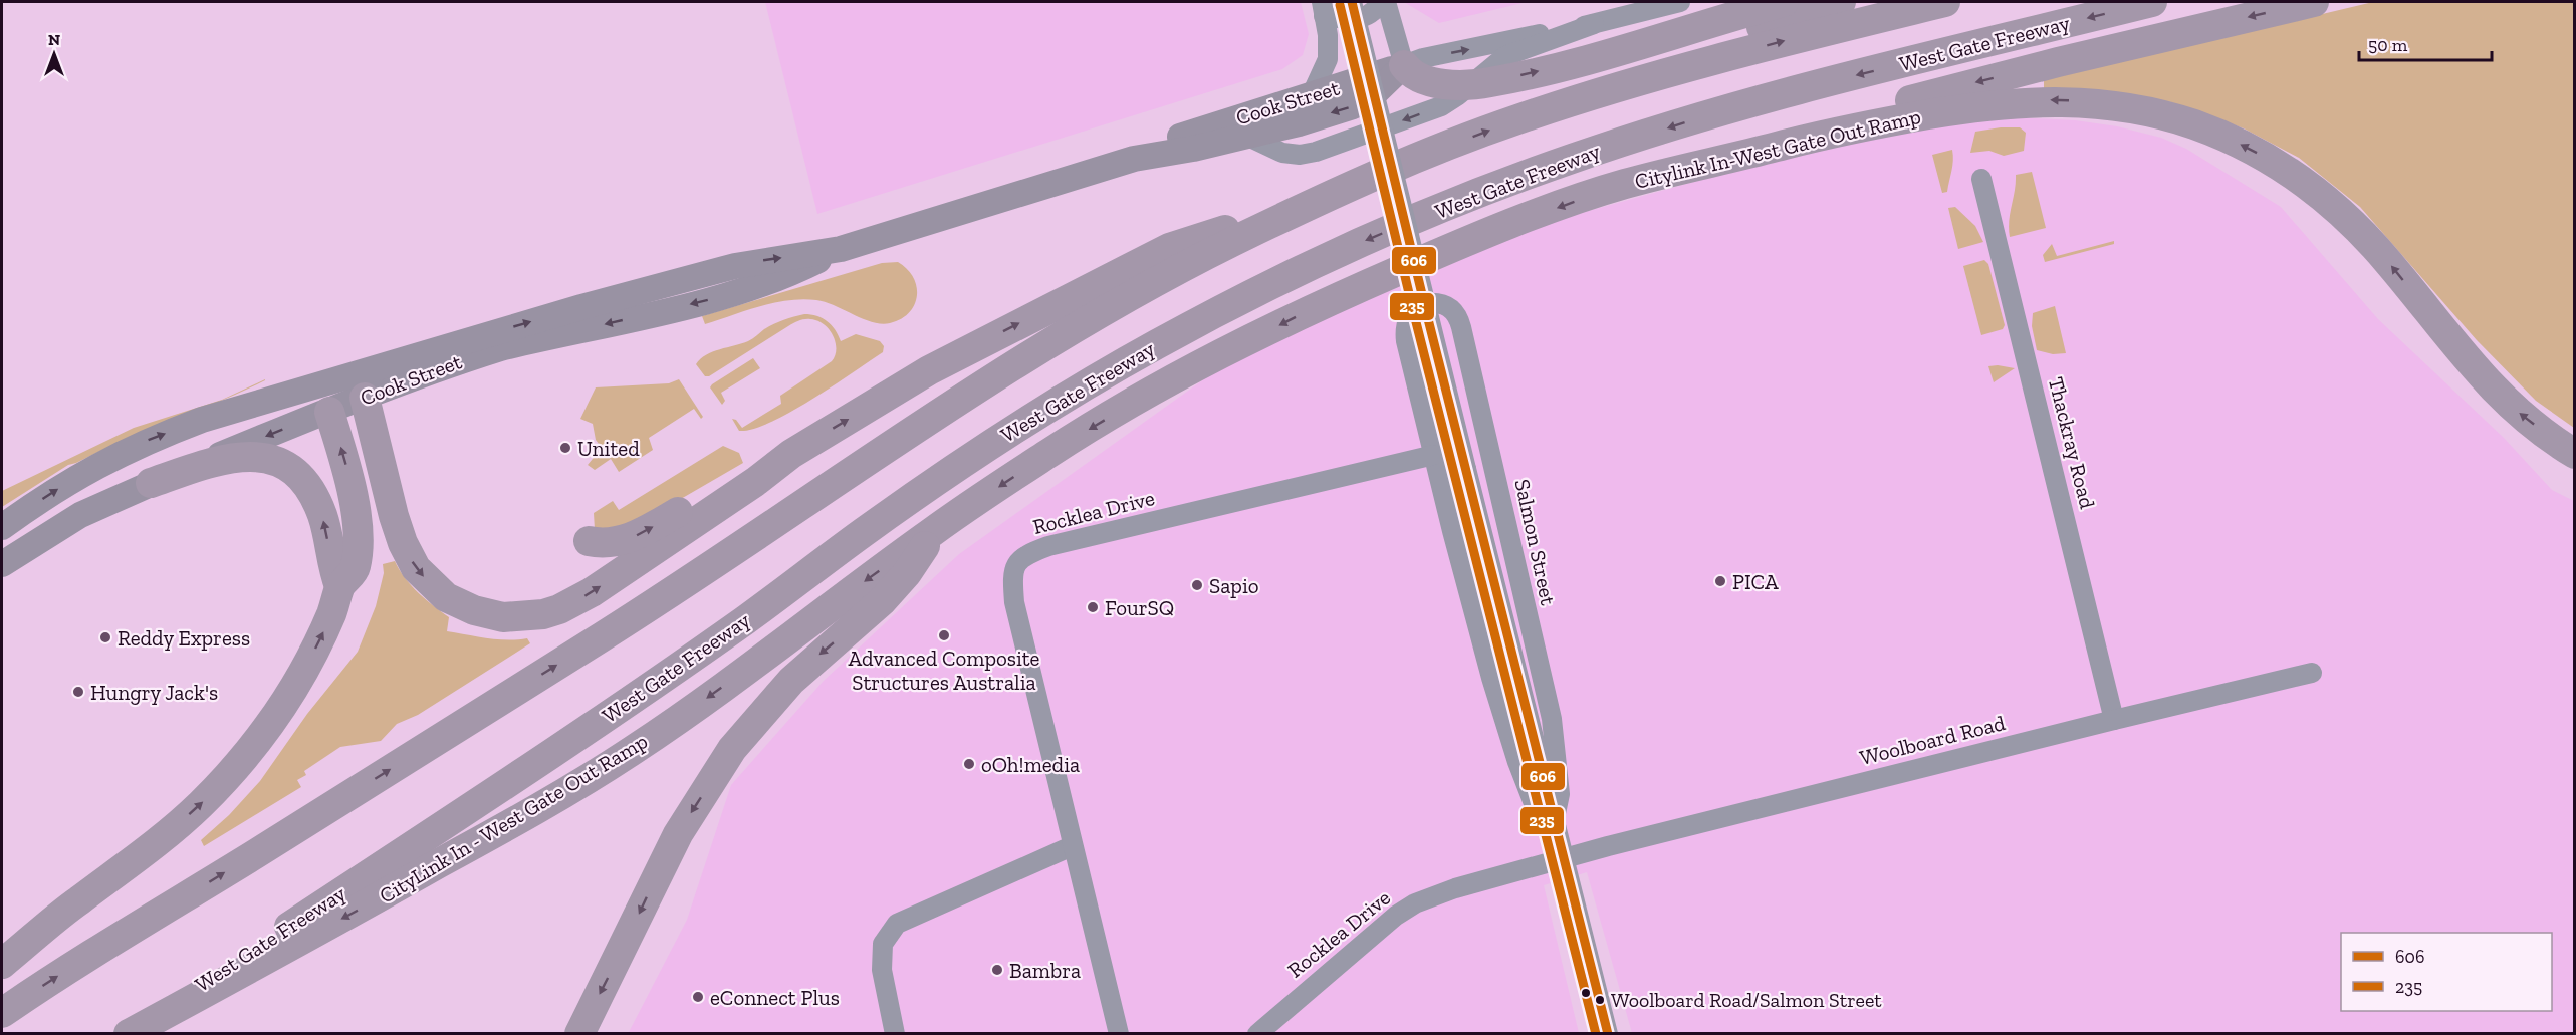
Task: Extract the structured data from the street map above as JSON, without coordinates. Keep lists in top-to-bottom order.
{
  "streets": {
    "highway": ["West Gate Freeway", "Citylink In-West Gate Out Ramp", "CityLink In - West Gate Out Ramp"],
    "main road": ["Cook Street"],
    "street": [
      "Thackray Road",
      "Rocklea Drive",
      "Salmon Street",
      "Woolboard Road"
    ]
  },
  "crossings": [
    ["West Gate Freeway", "CityLink In - West Gate Out Ramp"],
    ["Citylink In-West Gate Out Ramp", "CityLink In - West Gate Out Ramp"],
    ["Thackray Road", "Woolboard Road"],
    ["Rocklea Drive", "Salmon Street"],
    ["Rocklea Drive", "Woolboard Road"],
    ["Salmon Street", "Woolboard Road"]
  ],
  "places": [
    "United",
    "PICA",
    "Sapio",
    "FourSQ",
    "Advanced Composite Structures Australia",
    "Reddy Express",
    "Hungry Jack's",
    "oOh!media",
    "Bambra",
    "eConnect Plus",
    "Woolboard Road/Salmon Street"
  ],
  "lines": ["transit line 606", "transit line 235"],
  "legend": ["606", "235"],
  "scale_bar": "50 m",
  "north": "top"
}
